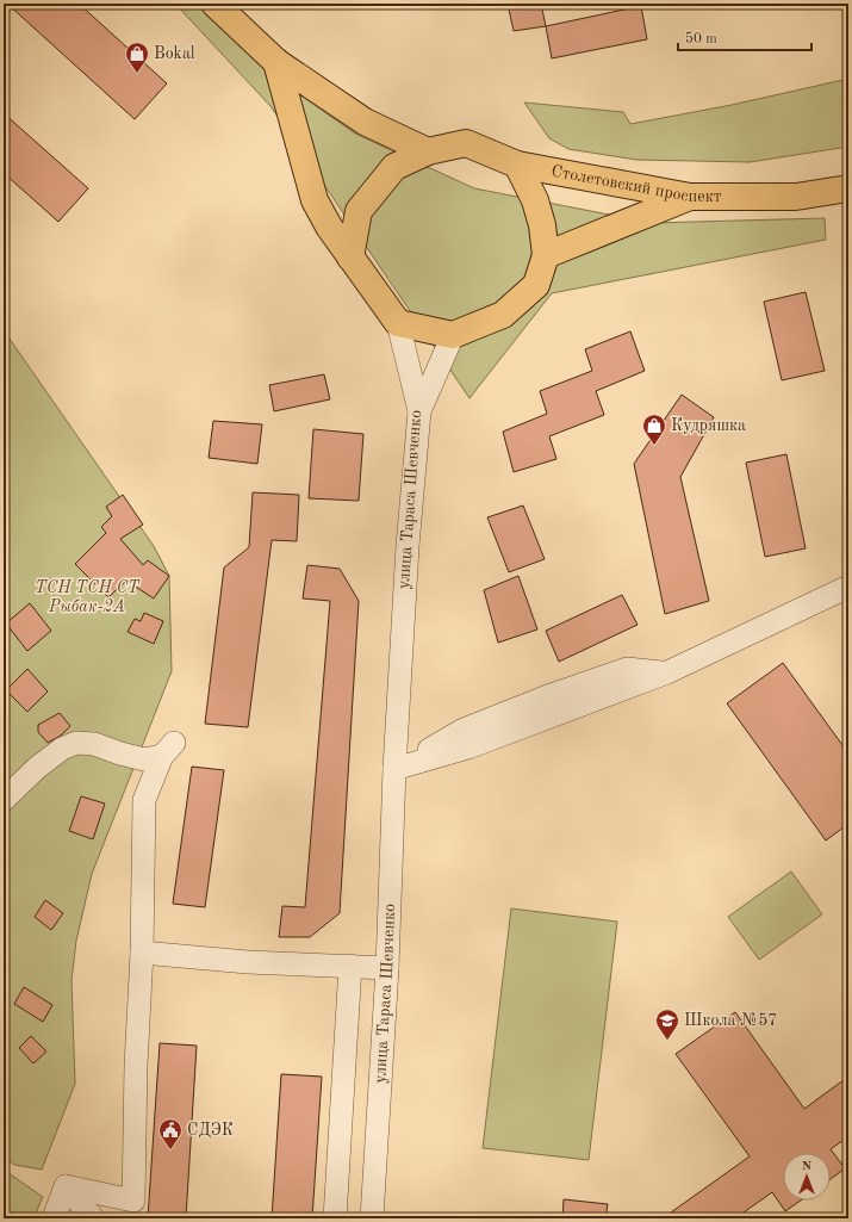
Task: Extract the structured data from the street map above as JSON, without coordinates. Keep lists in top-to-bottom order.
{
  "streets": {
    "main road": ["Столетовский проспект", "улица Тараса Шевченко"]
  },
  "crossings": [
    ["Столетовский проспект", "улица Тараса Шевченко"]
  ],
  "parks": ["ТСН ТСН СТ Рыбак-2А"],
  "places": {
    "shop": ["Bokal", "Кудряшка"],
    "school or university": ["Школа №57"],
    "public building": ["СДЭК"]
  },
  "scale_bar": "50 m",
  "north": "top"
}
